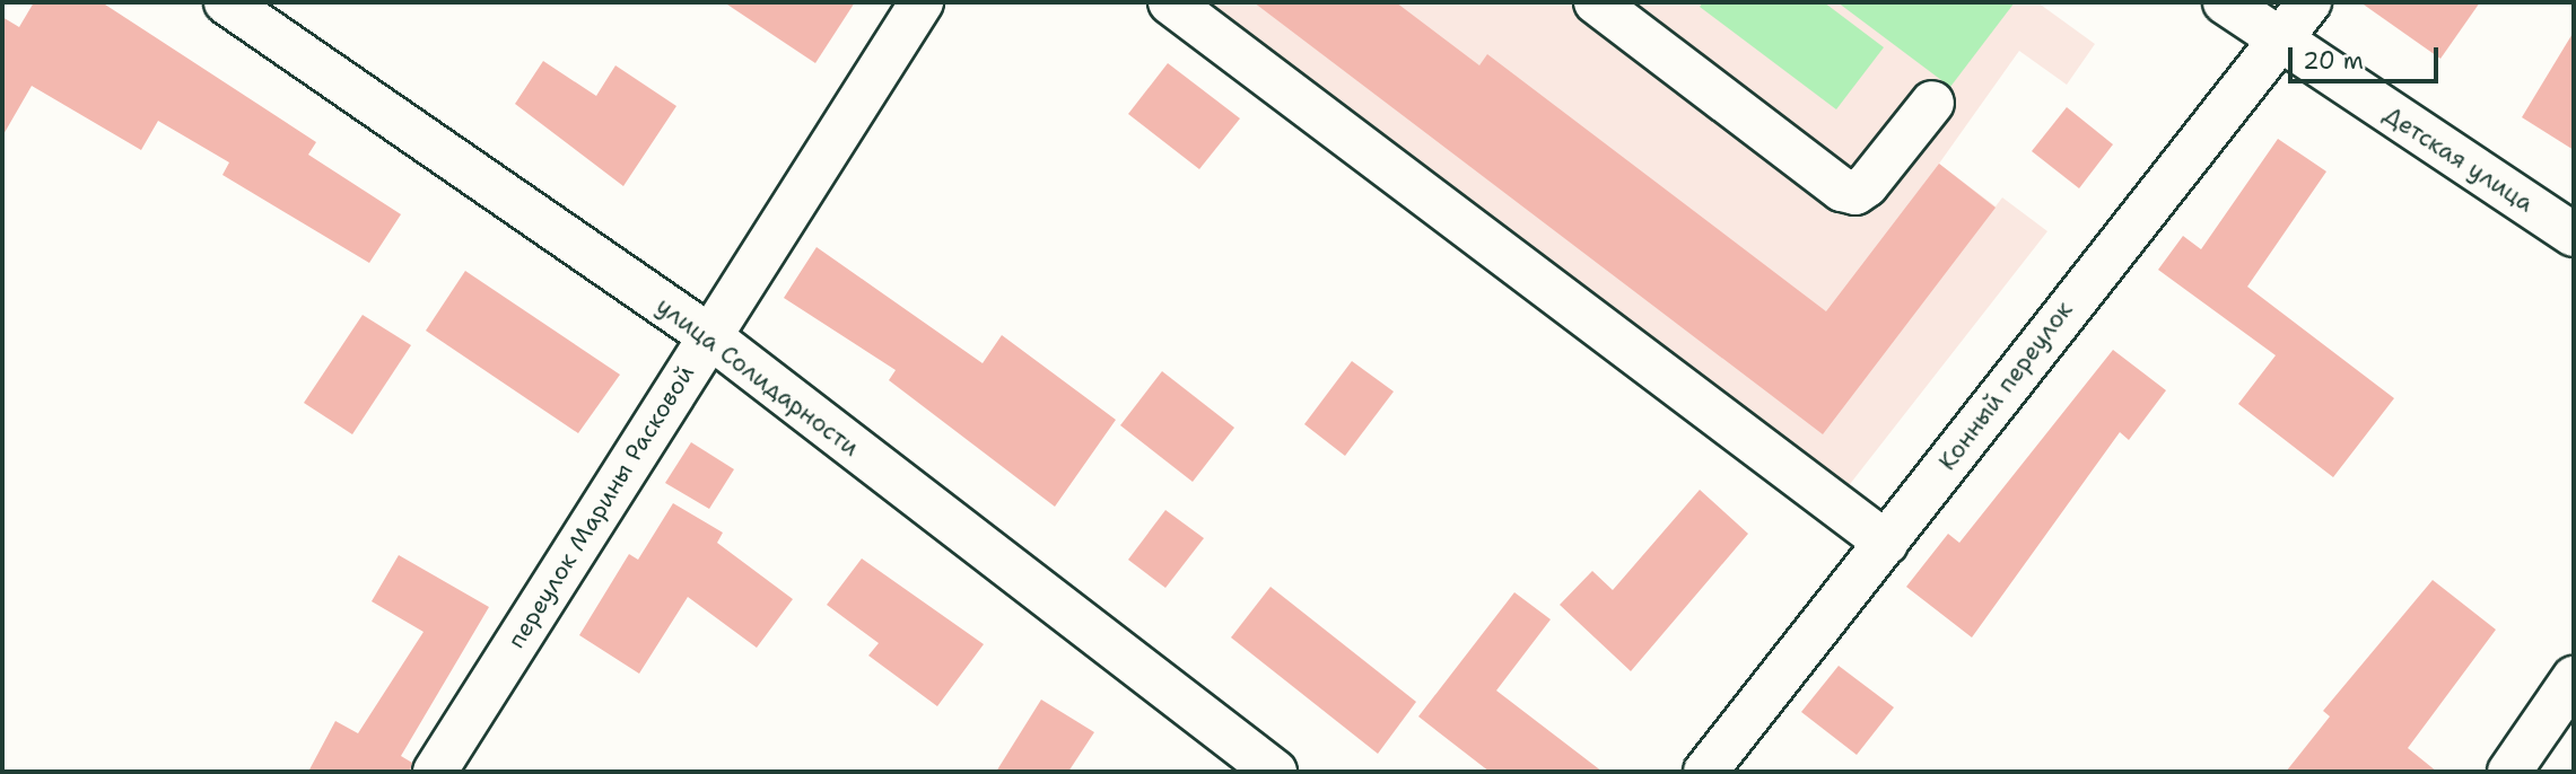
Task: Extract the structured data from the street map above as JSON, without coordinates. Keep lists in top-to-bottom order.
{
  "streets": {
    "street": [
      "Детская улица",
      "улица Солидарности",
      "Конный переулок",
      "переулок Марины Расковой"
    ]
  },
  "crossings": [
    ["Детская улица", "Конный переулок"],
    ["улица Солидарности", "переулок Марины Расковой"]
  ],
  "scale_bar": "20 m"
}
